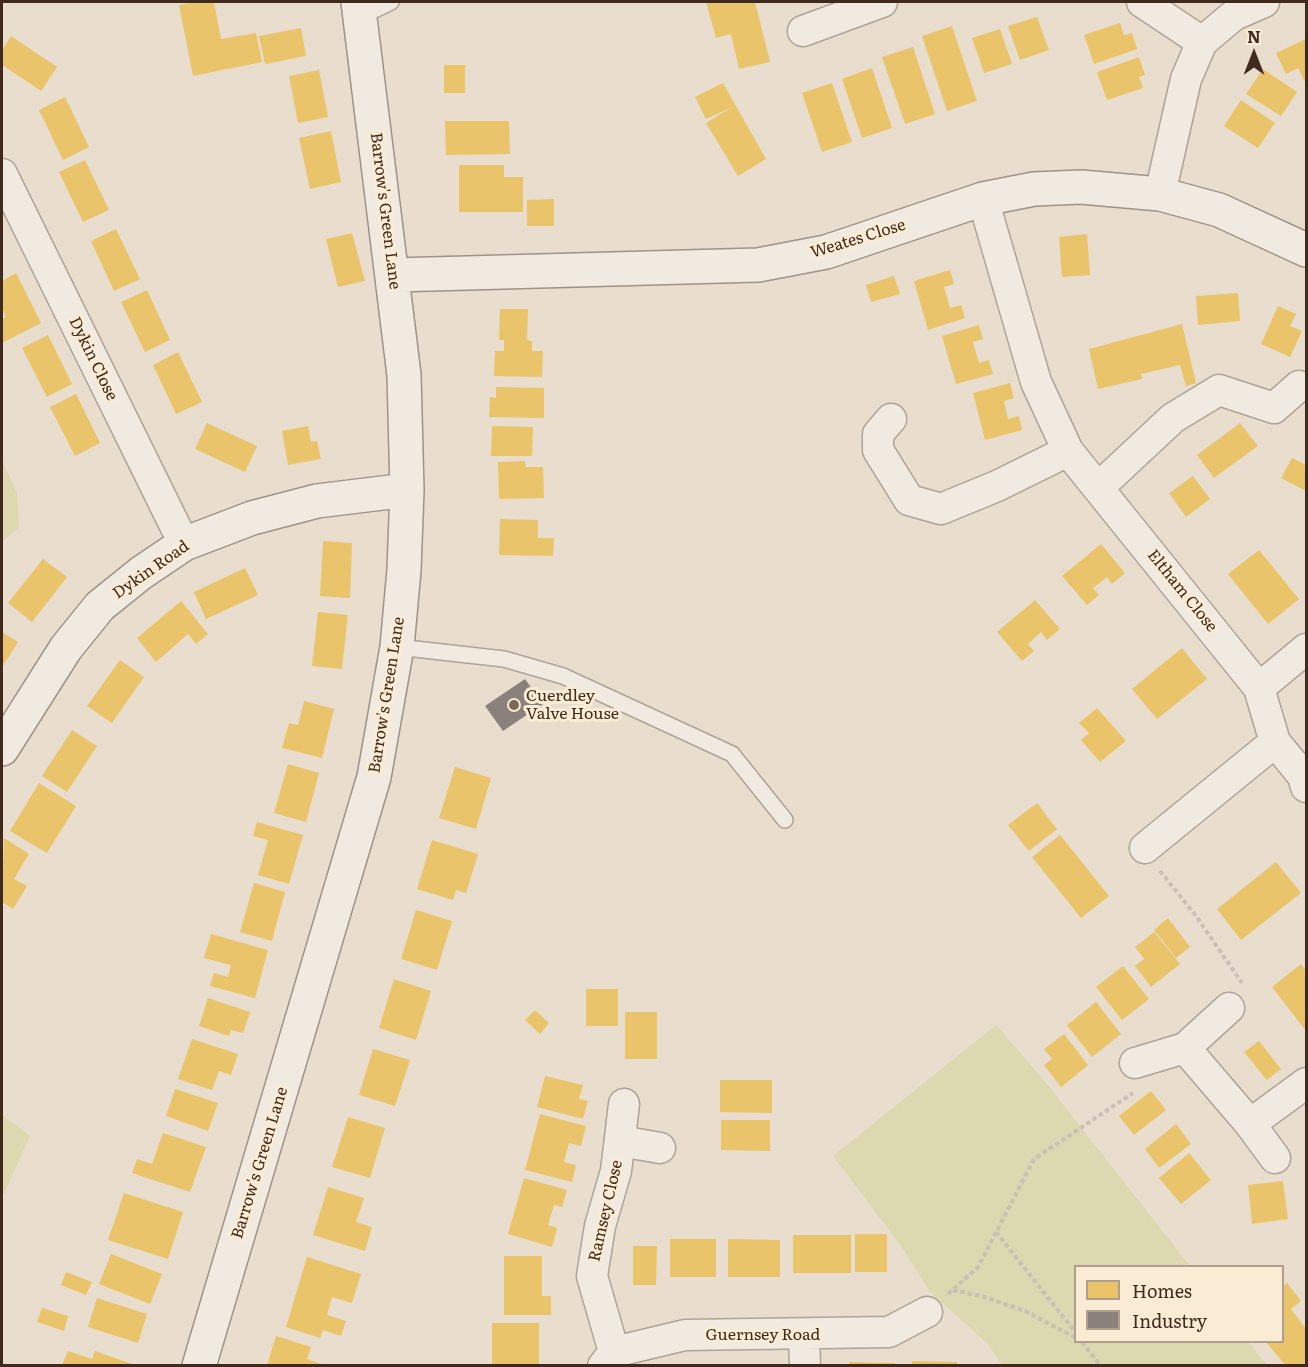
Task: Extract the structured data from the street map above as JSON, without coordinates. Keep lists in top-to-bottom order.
{
  "streets": {
    "street": [
      "Barrow's Green Lane",
      "Weates Close",
      "Dykin Close",
      "Dykin Road",
      "Eltham Close",
      "Ramsey Close",
      "Guernsey Road"
    ]
  },
  "crossings": [
    ["Barrow's Green Lane", "Weates Close"],
    ["Barrow's Green Lane", "Dykin Road"],
    ["Weates Close", "Eltham Close"],
    ["Dykin Close", "Dykin Road"],
    ["Ramsey Close", "Guernsey Road"]
  ],
  "places": ["Cuerdley Valve House"],
  "legend": ["Homes", "Industry"],
  "north": "top"
}
